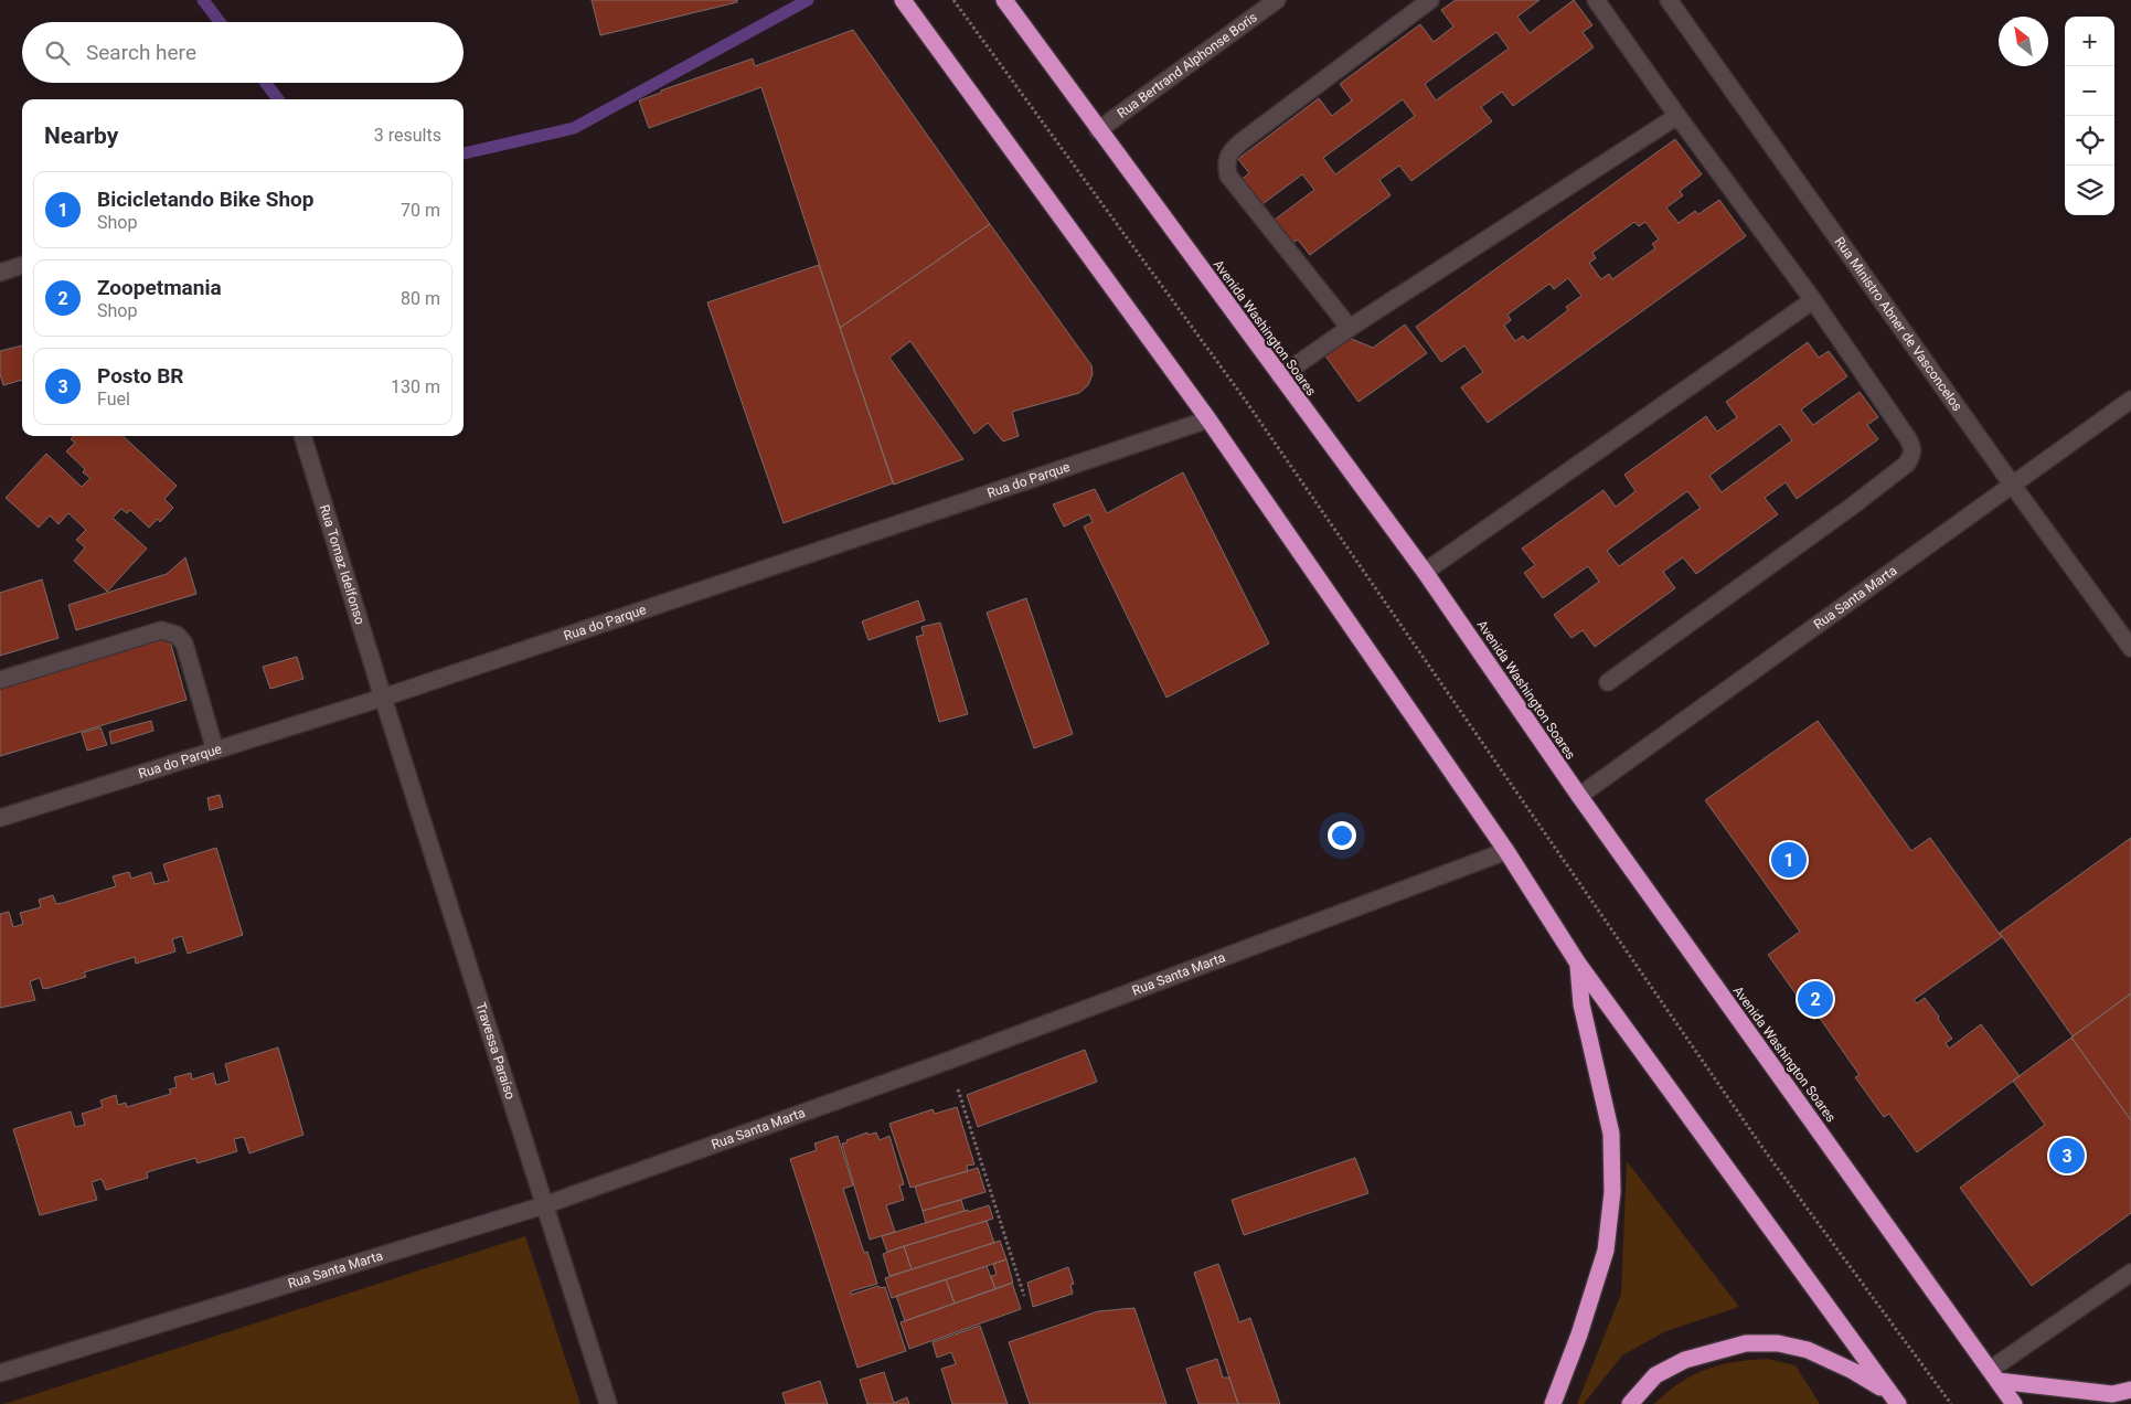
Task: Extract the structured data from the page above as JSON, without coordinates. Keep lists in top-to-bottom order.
{
  "streets": {
    "highway": ["Avenida Washington Soares"],
    "street": [
      "Rua Bertrand Alphonse Boris",
      "Rua Ministro Abner de Vasconcelos",
      "Rua do Parque",
      "Rua Tomaz Idelfonso",
      "Rua Santa Marta",
      "Travessa Paraíso"
    ]
  },
  "crossings": [
    ["Rua Bertrand Alphonse Boris", "Avenida Washington Soares"],
    ["Rua Ministro Abner de Vasconcelos", "Rua Santa Marta"],
    ["Avenida Washington Soares", "Rua Santa Marta"],
    ["Rua do Parque", "Rua Tomaz Idelfonso"],
    ["Rua do Parque", "Travessa Paraíso"],
    ["Rua Tomaz Idelfonso", "Travessa Paraíso"],
    ["Rua Santa Marta", "Travessa Paraíso"]
  ],
  "north": "top left",
  "page": {
    "map_buttons": ["+", "−"],
    "search": "Search here",
    "heading": ["Nearby", "3 results"],
    "list": [
      {
        "mark": "1",
        "name": "Bicicletando Bike Shop",
        "note": "Shop",
        "value": "70 m"
      },
      {
        "mark": "2",
        "name": "Zoopetmania",
        "note": "Shop",
        "value": "80 m"
      },
      {
        "mark": "3",
        "name": "Posto BR",
        "note": "Fuel",
        "value": "130 m"
      }
    ],
    "pins": ["1", "2", "3"]
  }
}
